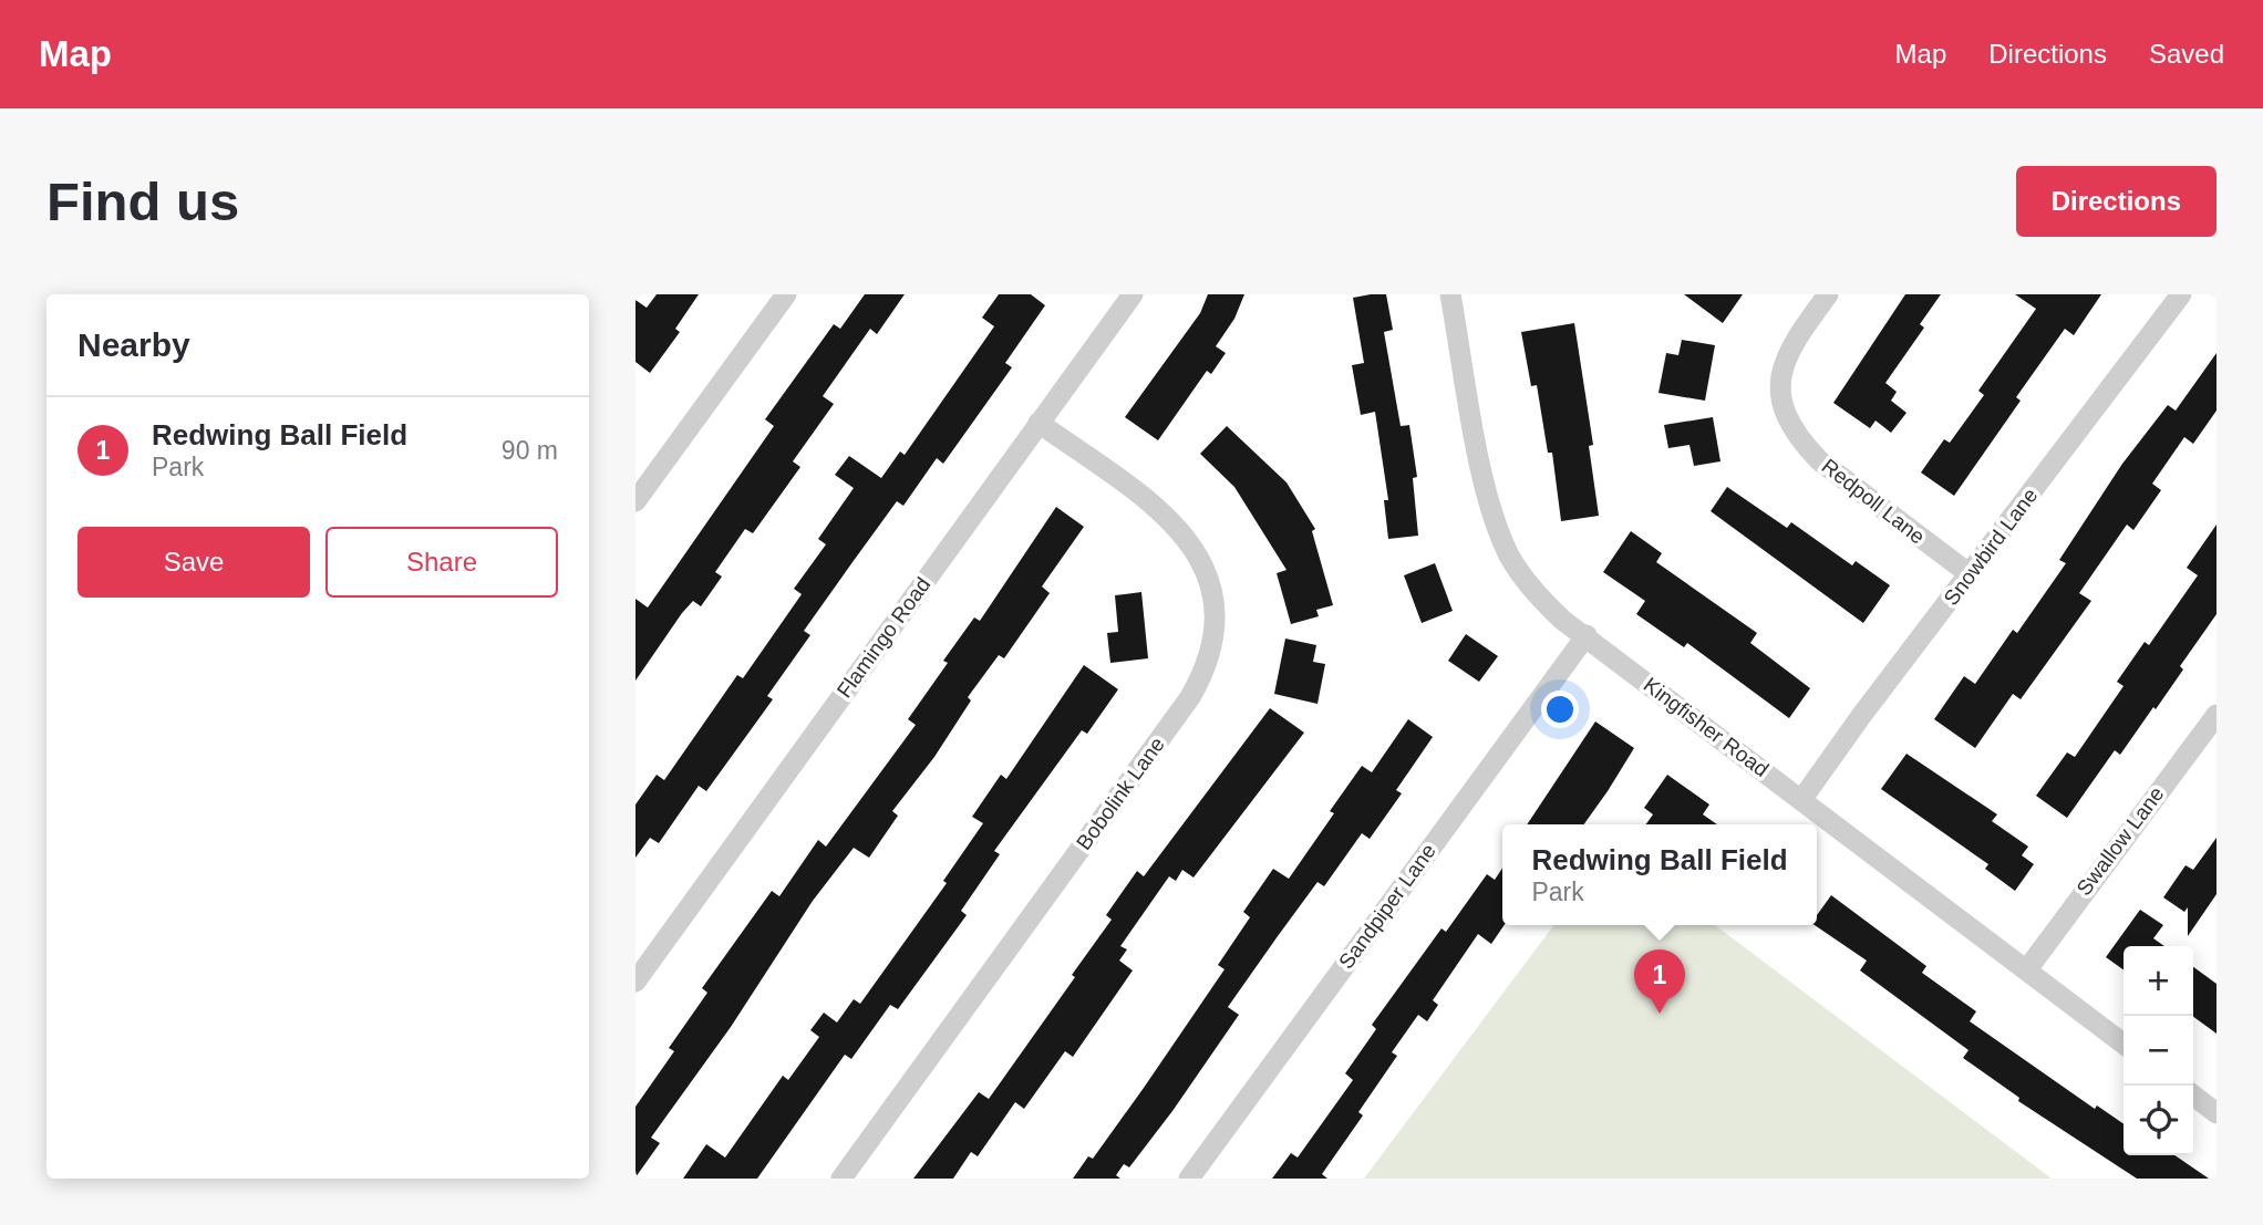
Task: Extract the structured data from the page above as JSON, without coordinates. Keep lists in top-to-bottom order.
{
  "streets": {
    "street": [
      "Redpoll Lane",
      "Snowbird Lane",
      "Flamingo Road",
      "Kingfisher Road",
      "Bobolink Lane",
      "Swallow Lane",
      "Sandpiper Lane"
    ]
  },
  "crossings": [
    ["Redpoll Lane", "Snowbird Lane"],
    ["Snowbird Lane", "Kingfisher Road"],
    ["Flamingo Road", "Bobolink Lane"],
    ["Kingfisher Road", "Swallow Lane"],
    ["Kingfisher Road", "Sandpiper Lane"]
  ],
  "page": {
    "header": "Map",
    "nav": ["Map", "Directions", "Saved"],
    "buttons": [
      "Directions",
      ["Save", "Share"]
    ],
    "title": "Find us",
    "heading": "Nearby",
    "list": [
      {
        "mark": "1",
        "name": "Redwing Ball Field",
        "note": "Park",
        "value": "90 m"
      }
    ],
    "popup": ["Redwing Ball Field", "Park"],
    "map_buttons": ["+", "−"],
    "pins": "1"
  }
}
